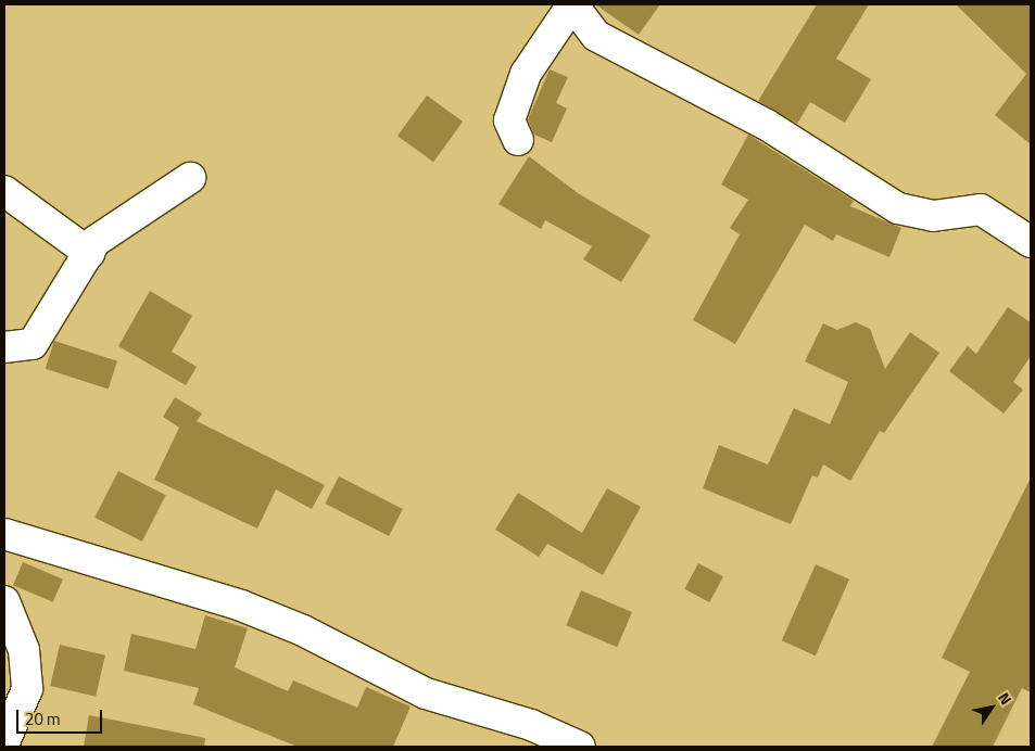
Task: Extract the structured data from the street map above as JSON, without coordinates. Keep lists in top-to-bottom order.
{
  "scale_bar": "20 m",
  "north": "top right"
}
